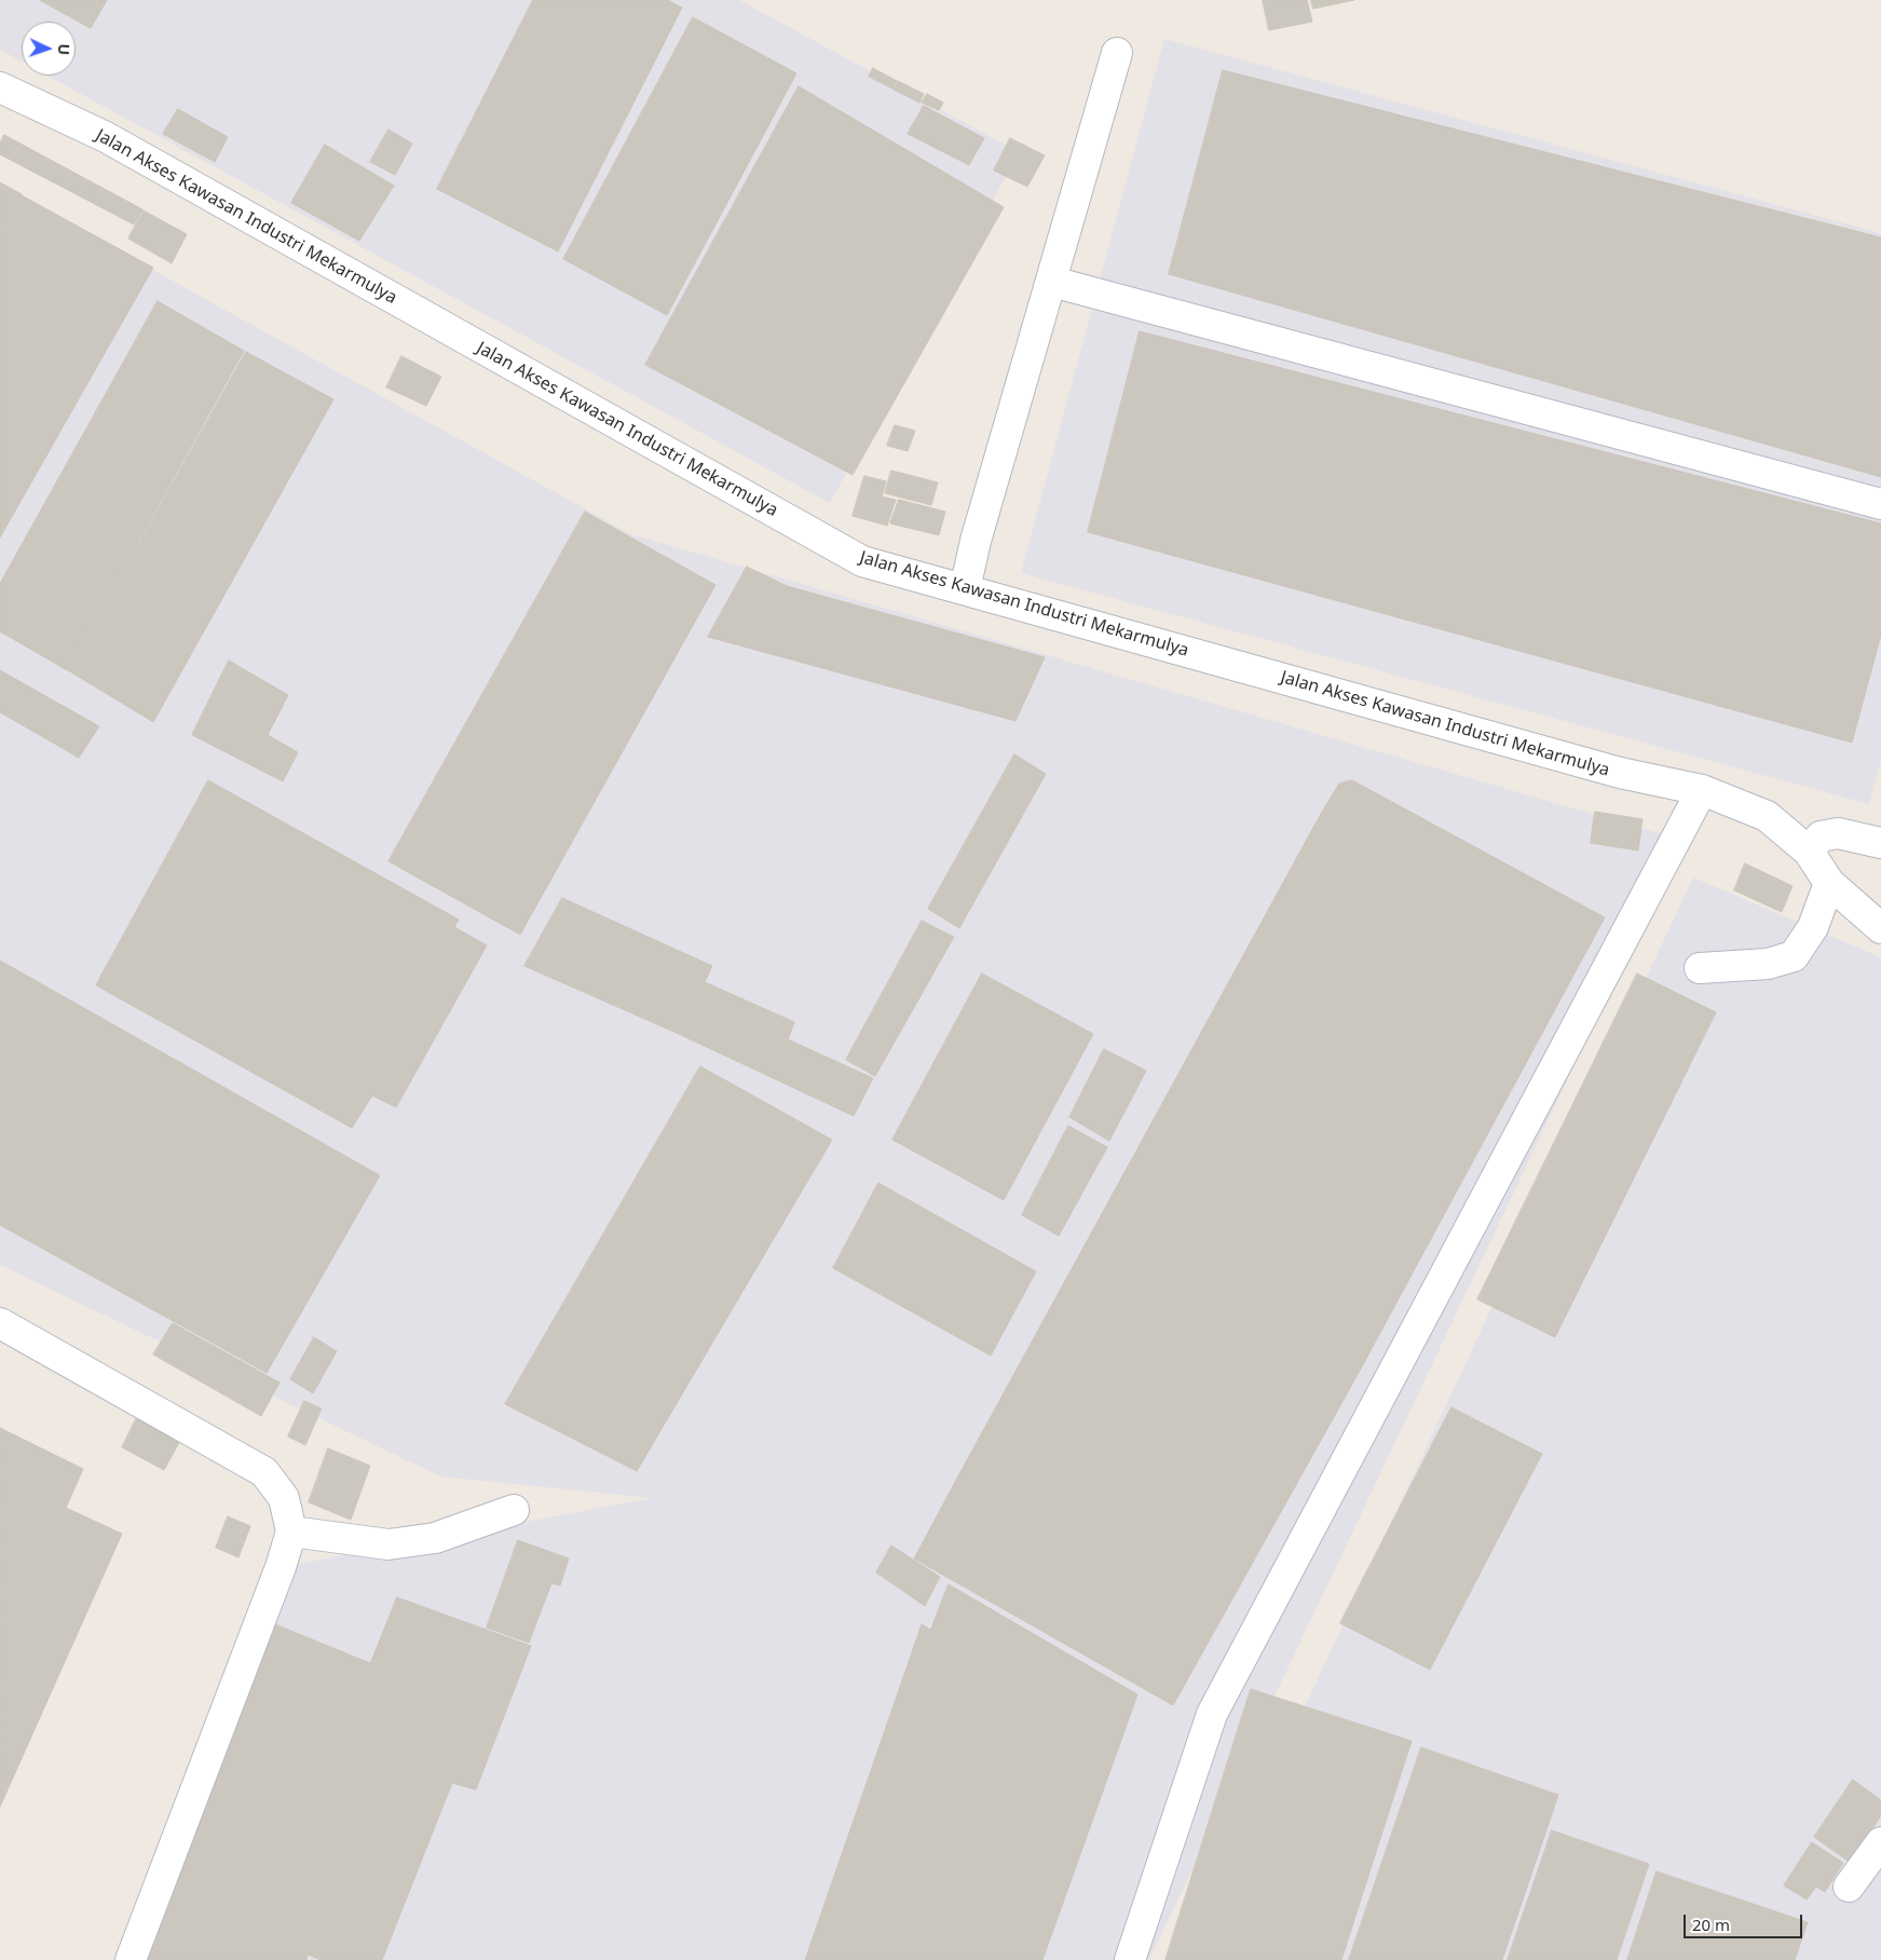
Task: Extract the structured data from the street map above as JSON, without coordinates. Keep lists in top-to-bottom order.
{
  "streets": {
    "street": ["Jalan Akses Kawasan Industri Mekarmulya"]
  },
  "scale_bar": "20 m",
  "north": "right"
}
